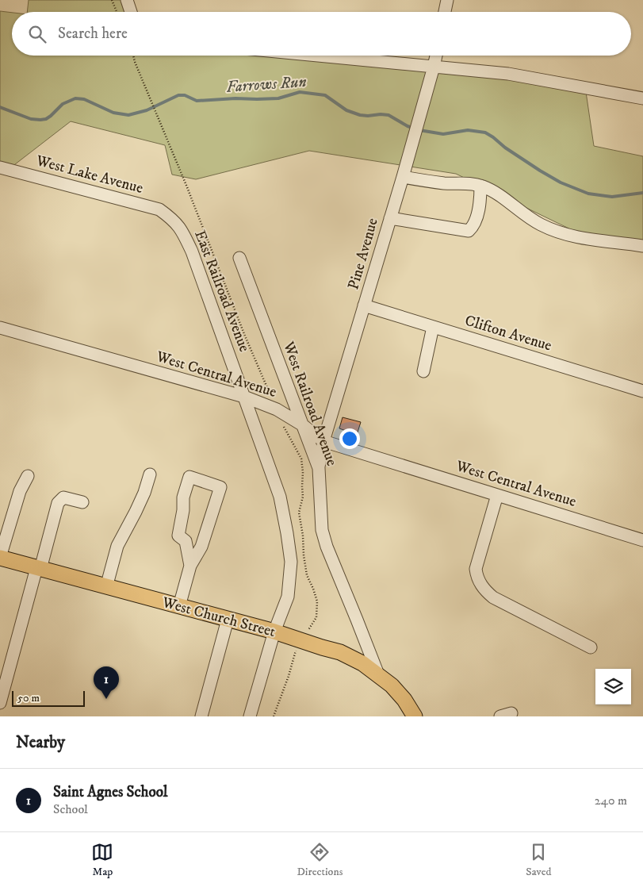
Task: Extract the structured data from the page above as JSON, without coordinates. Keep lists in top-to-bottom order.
{
  "streets": {
    "main road": ["West Church Street"],
    "street": [
      "West Lake Avenue",
      "Pine Avenue",
      "East Railroad Avenue",
      "Clifton Avenue",
      "West Central Avenue",
      "West Railroad Avenue"
    ]
  },
  "crossings": [
    ["West Lake Avenue", "East Railroad Avenue"],
    ["Pine Avenue", "Clifton Avenue"],
    ["Pine Avenue", "West Central Avenue"],
    ["Pine Avenue", "West Railroad Avenue"],
    ["East Railroad Avenue", "West Central Avenue"],
    ["East Railroad Avenue", "West Church Street"],
    ["West Central Avenue", "West Railroad Avenue"],
    ["West Railroad Avenue", "West Church Street"]
  ],
  "water": ["Farrows Run"],
  "scale_bar": "50 m",
  "page": {
    "search": "Search here",
    "pins": "1",
    "scale": "50 m",
    "heading": "Nearby",
    "list": [
      {
        "mark": "1",
        "name": "Saint Agnes School",
        "note": "School",
        "value": "240 m"
      }
    ],
    "nav": ["Map", "Directions", "Saved"]
  }
}
